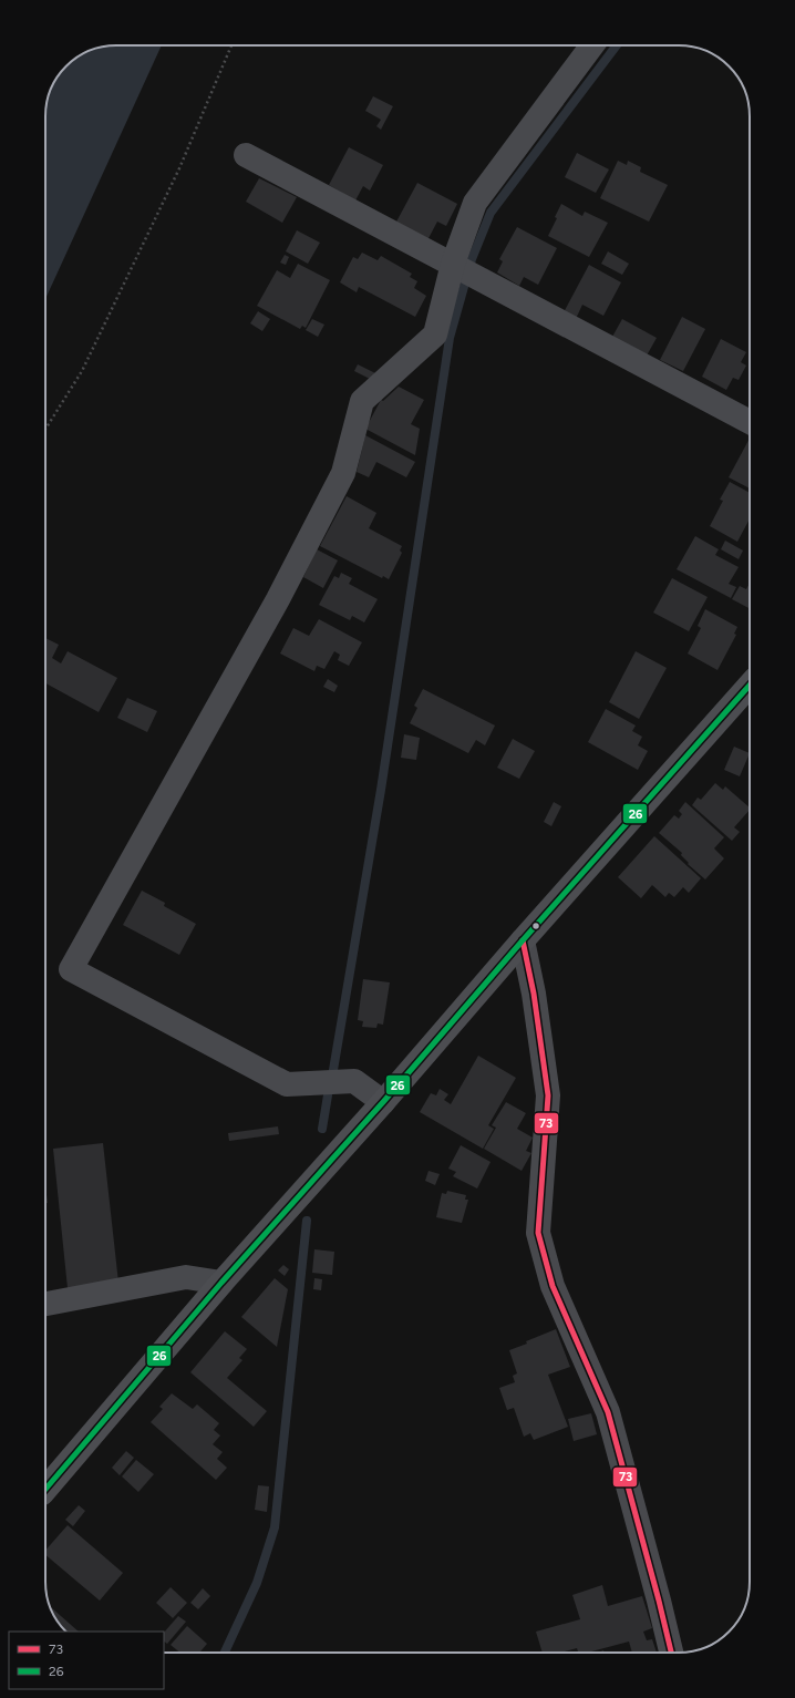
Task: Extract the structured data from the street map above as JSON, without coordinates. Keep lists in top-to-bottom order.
{
  "lines": ["transit line 26", "transit line 73"],
  "legend": ["73", "26"]
}
